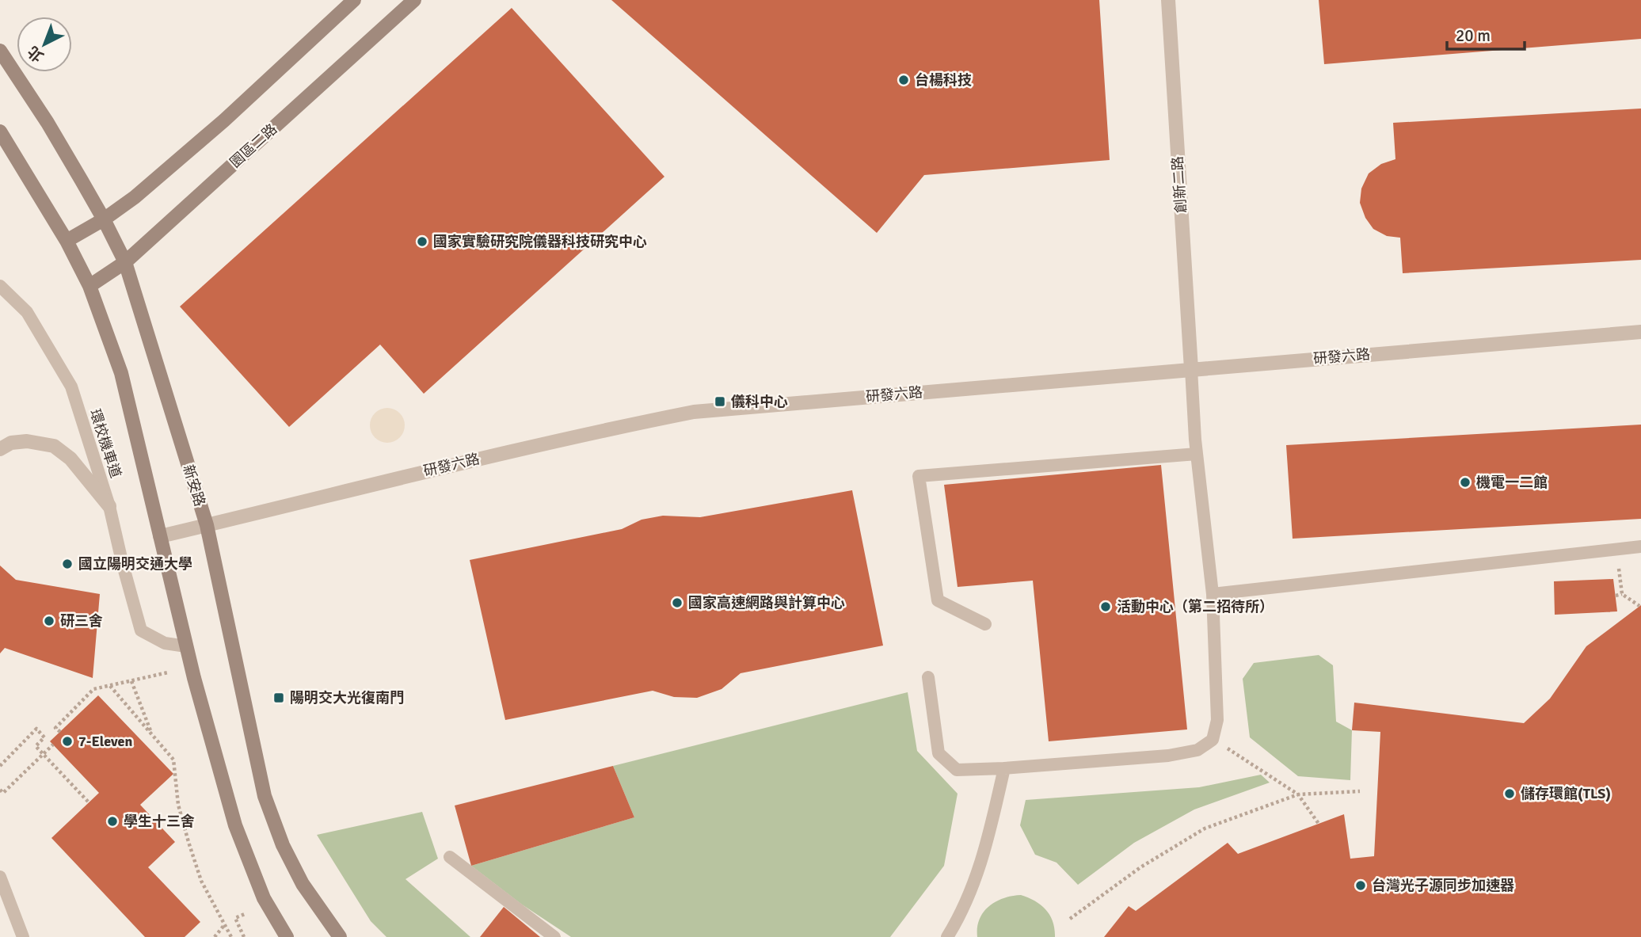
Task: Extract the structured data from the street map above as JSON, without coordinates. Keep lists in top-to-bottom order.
{
  "streets": {
    "street": [
      "園區二路",
      "創新二路",
      "研發六路",
      "新安路"
    ],
    "lane": ["環校機車道"]
  },
  "crossings": [
    ["園區二路", "新安路"],
    ["創新二路", "研發六路"],
    ["研發六路", "新安路"]
  ],
  "places": {
    "other": [
      "台楊科技",
      "國家實驗研究院儀器科技研究中心",
      "機電一二館",
      "國立陽明交通大學",
      "國家高速網路與計算中心",
      "活動中心（第二招待所）",
      "研三舍",
      "7-Eleven",
      "儲存環館(TLS)",
      "學生十三舍",
      "台灣光子源同步加速器"
    ],
    "transit": ["儀科中心", "陽明交大光復南門"]
  },
  "scale_bar": "20 m",
  "north": "bottom left"
}
